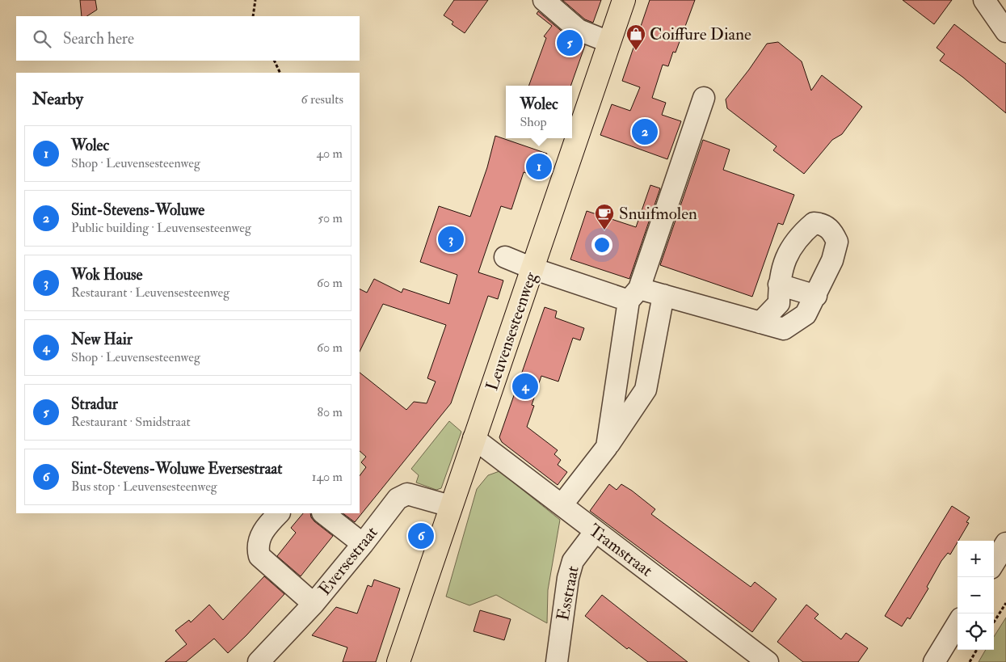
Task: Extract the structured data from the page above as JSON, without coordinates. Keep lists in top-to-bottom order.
{
  "streets": {
    "main road": ["Leuvensesteenweg"],
    "street": ["Tramstraat", "Eversestraat", "Esstraat"]
  },
  "crossings": [
    ["Leuvensesteenweg", "Tramstraat"],
    ["Leuvensesteenweg", "Eversestraat"],
    ["Tramstraat", "Esstraat"]
  ],
  "places": {
    "shop": ["Coiffure Diane"],
    "cafe": ["Snuifmolen"]
  },
  "page": {
    "search": "Search here",
    "pins": [
      "5",
      "2",
      "1",
      "3",
      "4",
      "6"
    ],
    "heading": ["Nearby", "6 results"],
    "popup": ["Wolec", "Shop"],
    "list": [
      {
        "mark": "1",
        "name": "Wolec",
        "note": "Shop · Leuvensesteenweg",
        "value": "40 m"
      },
      {
        "mark": "2",
        "name": "Sint-Stevens-Woluwe",
        "note": "Public building · Leuvensesteenweg",
        "value": "50 m"
      },
      {
        "mark": "3",
        "name": "Wok House",
        "note": "Restaurant · Leuvensesteenweg",
        "value": "60 m"
      },
      {
        "mark": "4",
        "name": "New Hair",
        "note": "Shop · Leuvensesteenweg",
        "value": "60 m"
      },
      {
        "mark": "5",
        "name": "Stradur",
        "note": "Restaurant · Smidstraat",
        "value": "80 m"
      },
      {
        "mark": "6",
        "name": "Sint-Stevens-Woluwe Eversestraat",
        "note": "Bus stop · Leuvensesteenweg",
        "value": "140 m"
      }
    ],
    "map_buttons": ["+", "−"]
  }
}
